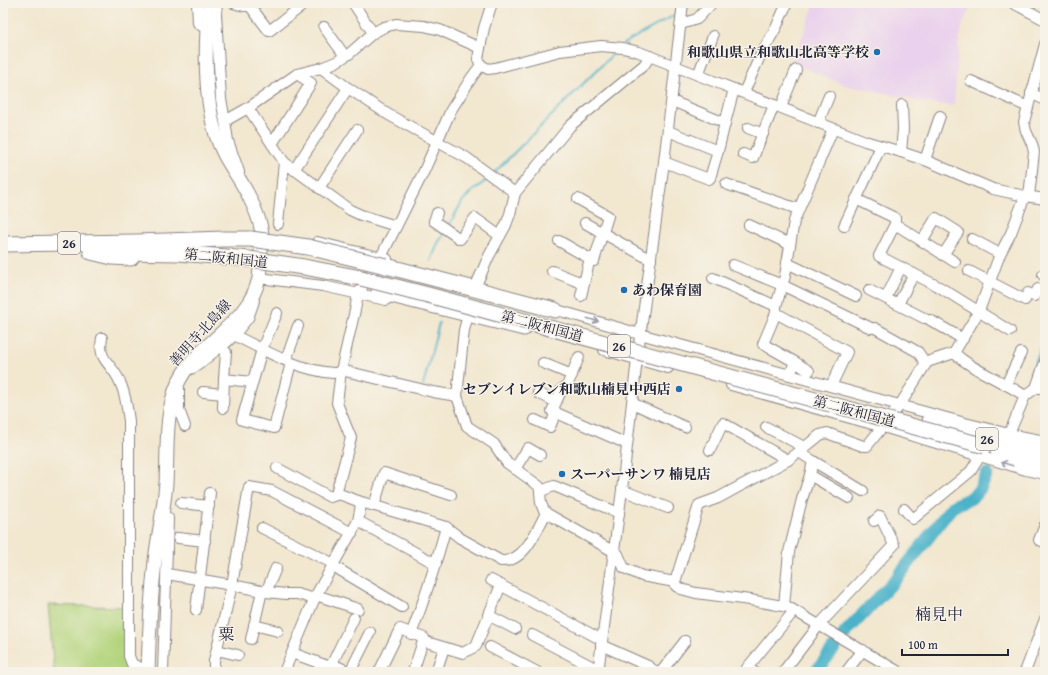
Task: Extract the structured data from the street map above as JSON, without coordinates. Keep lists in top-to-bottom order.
{
  "streets": {
    "highway": ["26", "第二阪和国道"],
    "main road": ["善明寺北島線"]
  },
  "crossings": [
    ["26", "第二阪和国道"],
    ["26", "善明寺北島線"],
    ["第二阪和国道", "善明寺北島線"]
  ],
  "districts": ["楠見中", "粟"],
  "places": [
    "和歌山県立和歌山北高等学校",
    "あわ保育園",
    "セブンイレブン和歌山楠見中西店",
    "スーパーサンワ 楠見店"
  ],
  "scale_bar": "100 m"
}
